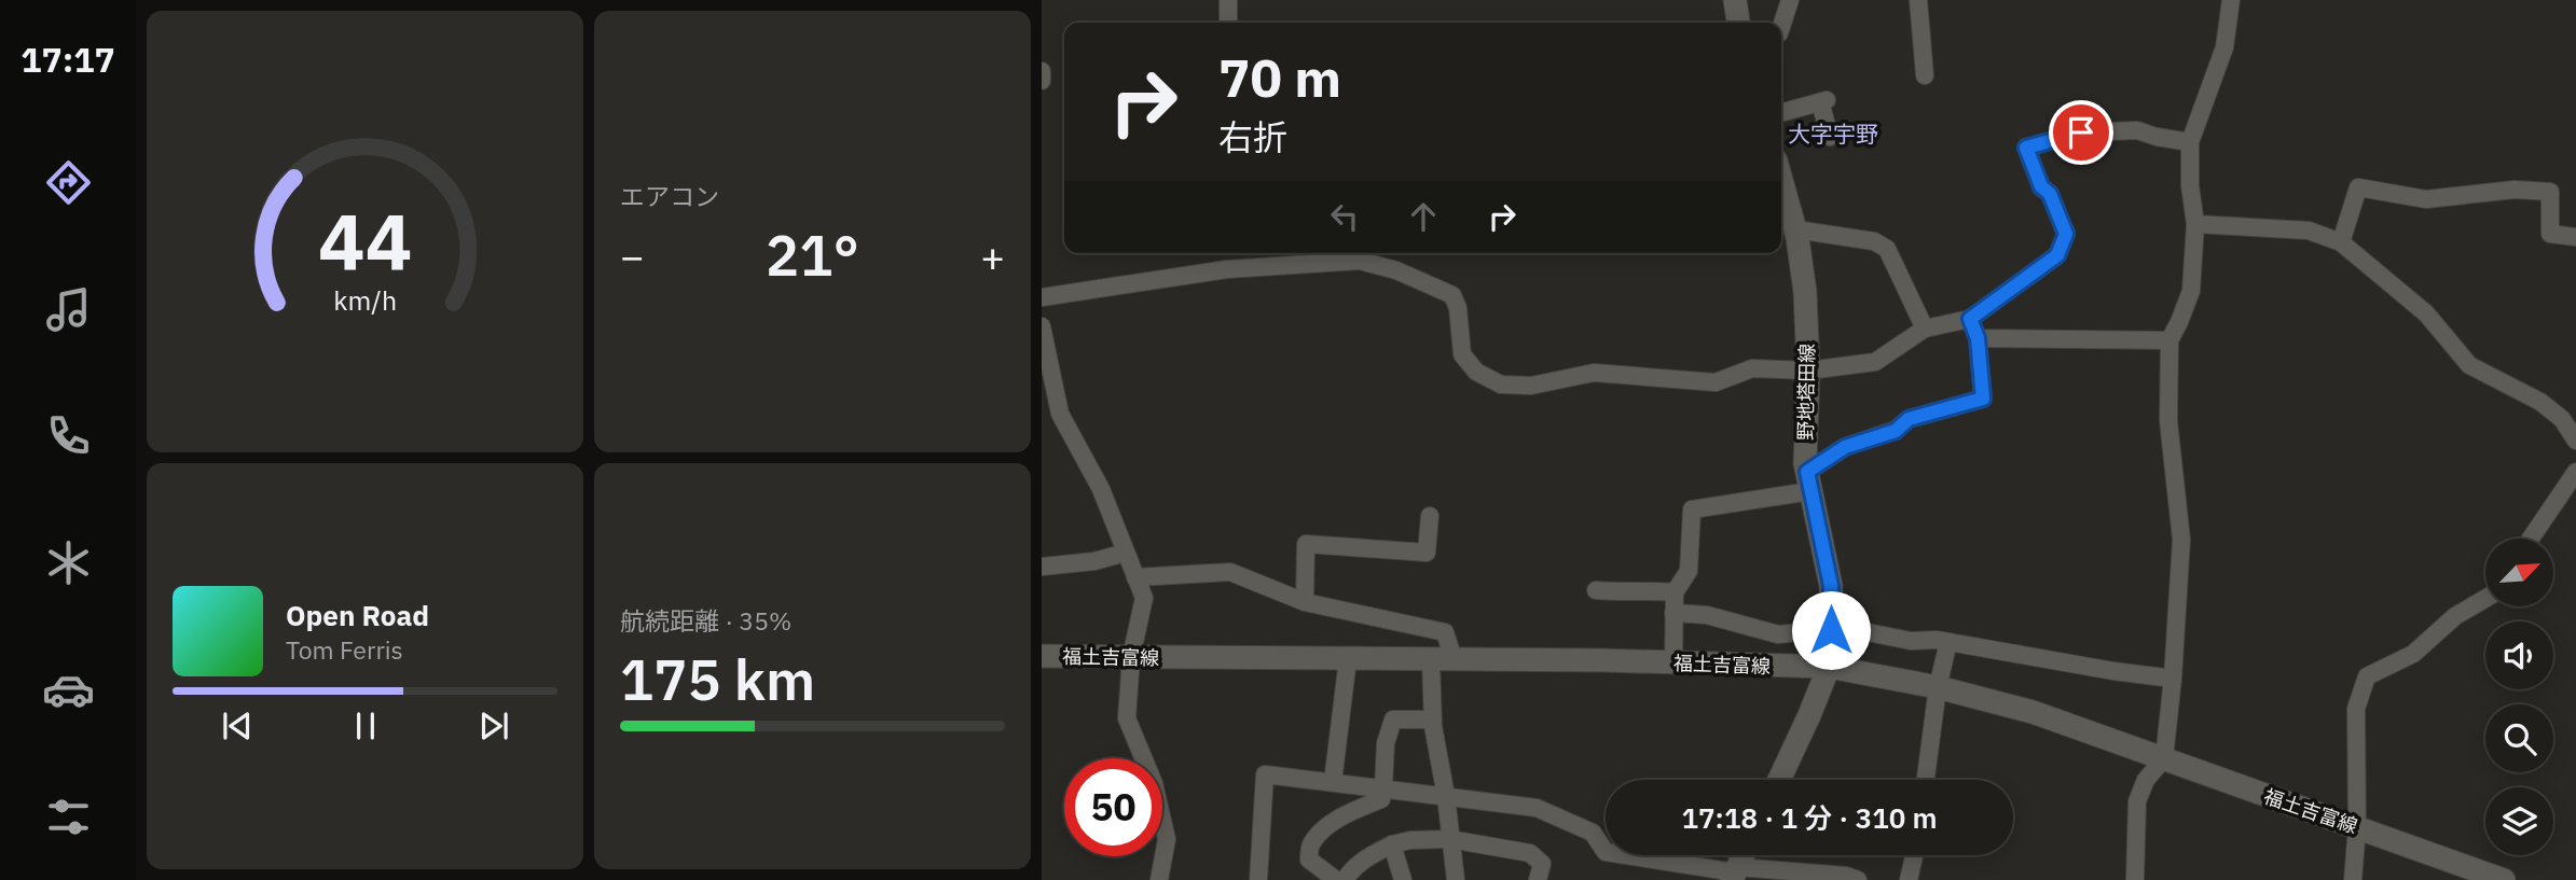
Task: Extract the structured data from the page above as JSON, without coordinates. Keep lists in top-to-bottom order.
{
  "streets": {
    "main road": ["野地塔田線", "福土吉富線"]
  },
  "crossings": [
    ["野地塔田線", "福土吉富線"]
  ],
  "districts": ["大字宇野"],
  "north": "top right",
  "page": {
    "tabs": "17:17",
    "tile": [
      "エアコン",
      ["航続距離 · 35%", "175 km"]
    ],
    "turn": ["70 m", "右折"],
    "heat": ["−", "21°", "+"],
    "song": ["Open Road", "Tom Ferris"],
    "limit": "50",
    "trip": "17:18 · 1 分 · 310 m",
    "gauge": ["44", "km/h"]
  }
}
